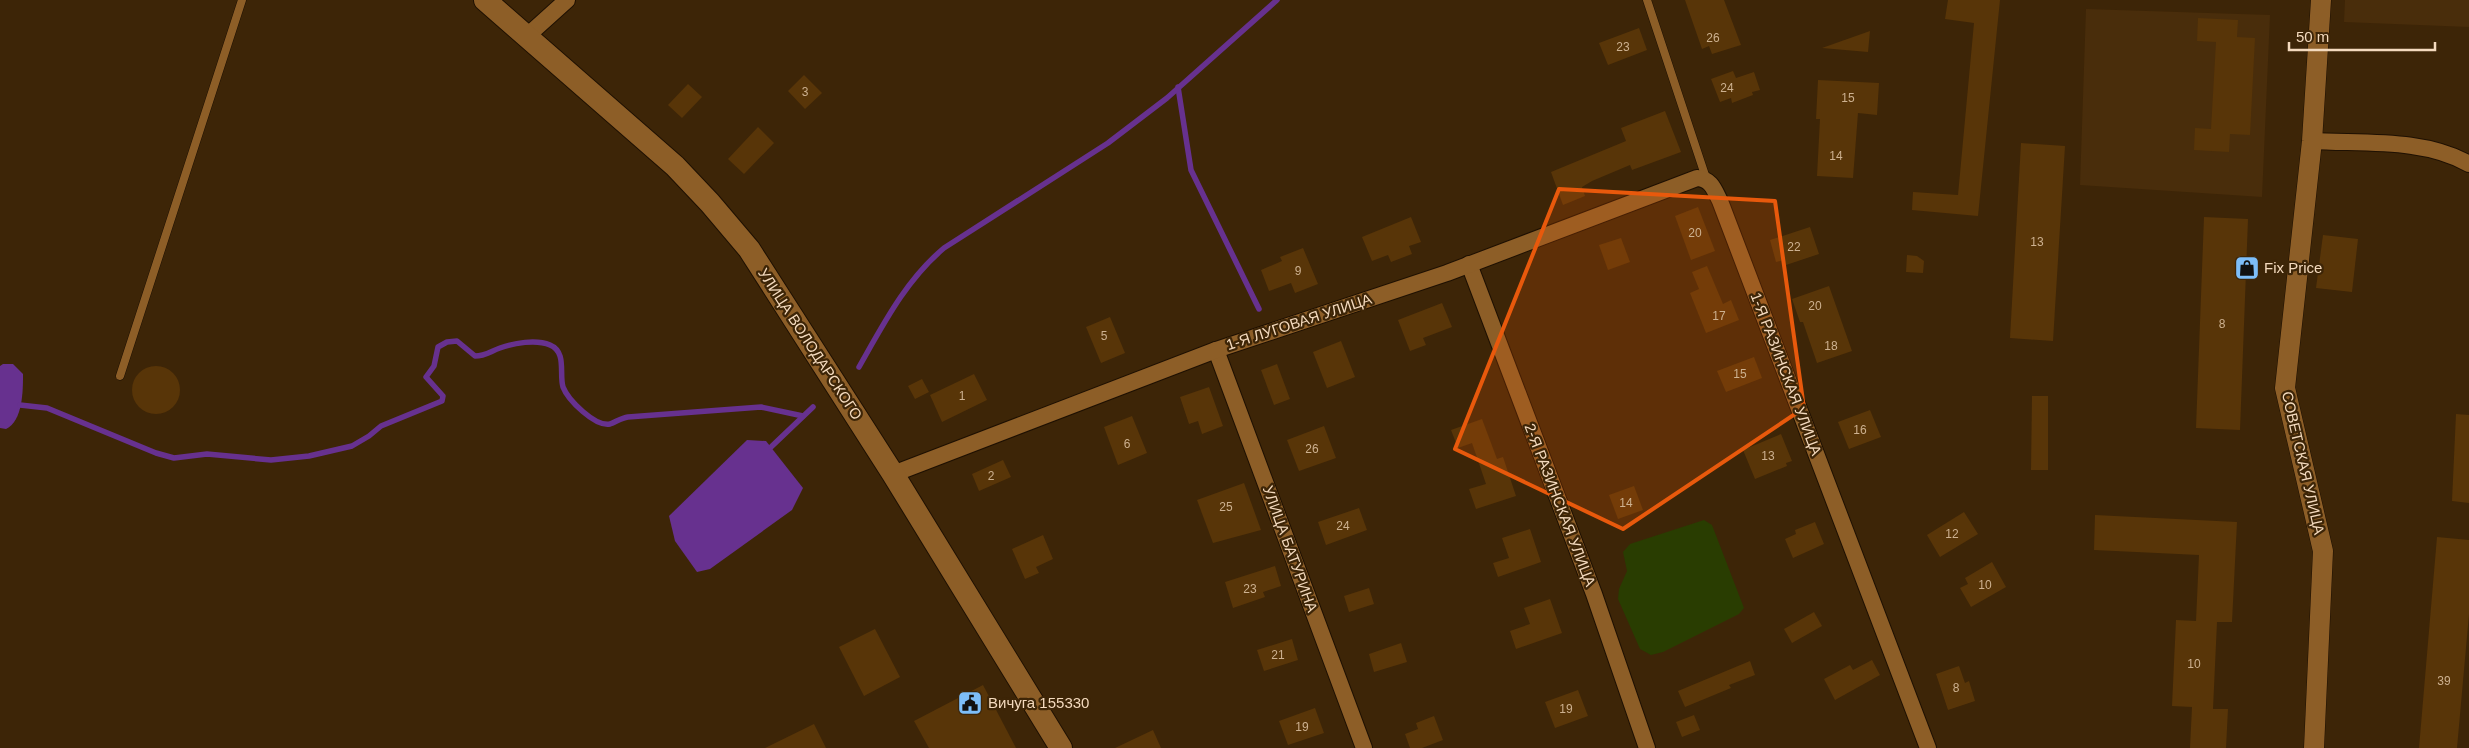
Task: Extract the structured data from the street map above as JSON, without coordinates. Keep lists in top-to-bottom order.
{
  "streets": {
    "main road": ["УЛИЦА ВОЛОДАРСКОГО"],
    "street": [
      "1-Я ЛУГОВАЯ УЛИЦА",
      "1-Я РАЗИНСКАЯ УЛИЦА",
      "СОВЕТСКАЯ УЛИЦА",
      "2-Я РАЗИНСКАЯ УЛИЦА",
      "УЛИЦА БАТУРИНА"
    ]
  },
  "crossings": [
    ["1-Я ЛУГОВАЯ УЛИЦА", "УЛИЦА ВОЛОДАРСКОГО"],
    ["1-Я ЛУГОВАЯ УЛИЦА", "1-Я РАЗИНСКАЯ УЛИЦА"],
    ["1-Я ЛУГОВАЯ УЛИЦА", "2-Я РАЗИНСКАЯ УЛИЦА"],
    ["1-Я ЛУГОВАЯ УЛИЦА", "УЛИЦА БАТУРИНА"]
  ],
  "places": {
    "shop": ["Fix Price"],
    "public building": ["Вичуга 155330"]
  },
  "house_numbers": [
    "26",
    "23",
    "24",
    "3",
    "15",
    "14",
    "20",
    "13",
    "22",
    "9",
    "20",
    "17",
    "8",
    "5",
    "18",
    "15",
    "1",
    "16",
    "6",
    "26",
    "13",
    "2",
    "14",
    "25",
    "24",
    "12",
    "10",
    "23",
    "21",
    "10",
    "39",
    "8",
    "19",
    "19"
  ],
  "scale_bar": "50 m"
}
